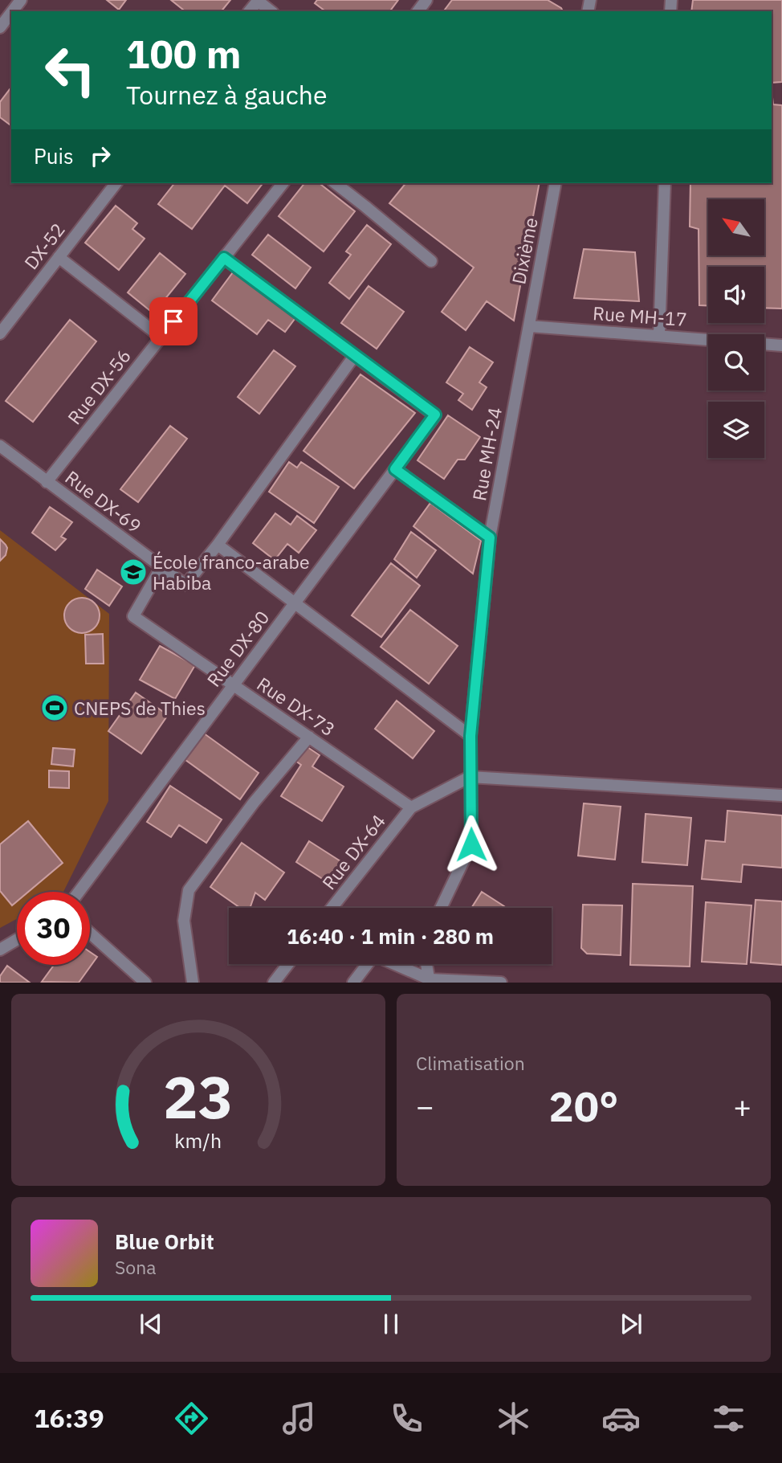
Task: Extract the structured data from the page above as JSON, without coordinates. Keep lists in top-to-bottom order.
{
  "streets": {
    "street": [
      "DX-52",
      "Dixième",
      "Rue MH-17",
      "Rue DX-56",
      "Rue MH-24",
      "Rue DX-69",
      "Rue DX-80",
      "Rue DX-73",
      "Rue DX-64"
    ]
  },
  "crossings": [
    ["Dixième", "Rue MH-17"],
    ["Dixième", "Rue MH-24"],
    ["Rue MH-17", "Rue MH-24"],
    ["Rue DX-56", "Rue DX-69"],
    ["Rue DX-69", "Rue DX-73"],
    ["Rue DX-80", "Rue DX-73"],
    ["Rue DX-73", "Rue DX-64"]
  ],
  "places": {
    "school or university": ["École franco-arabe Habiba"],
    "sports": ["CNEPS de Thies"]
  },
  "north": "top left",
  "page": {
    "turn": ["100 m", "Tournez à gauche"],
    "then": "Puis",
    "limit": "30",
    "trip": "16:40 · 1 min · 280 m",
    "tile": "Climatisation",
    "heat": ["−", "20°", "+"],
    "song": ["Blue Orbit", "Sona"],
    "tabs": "16:39",
    "gauge": ["23", "km/h"]
  }
}
